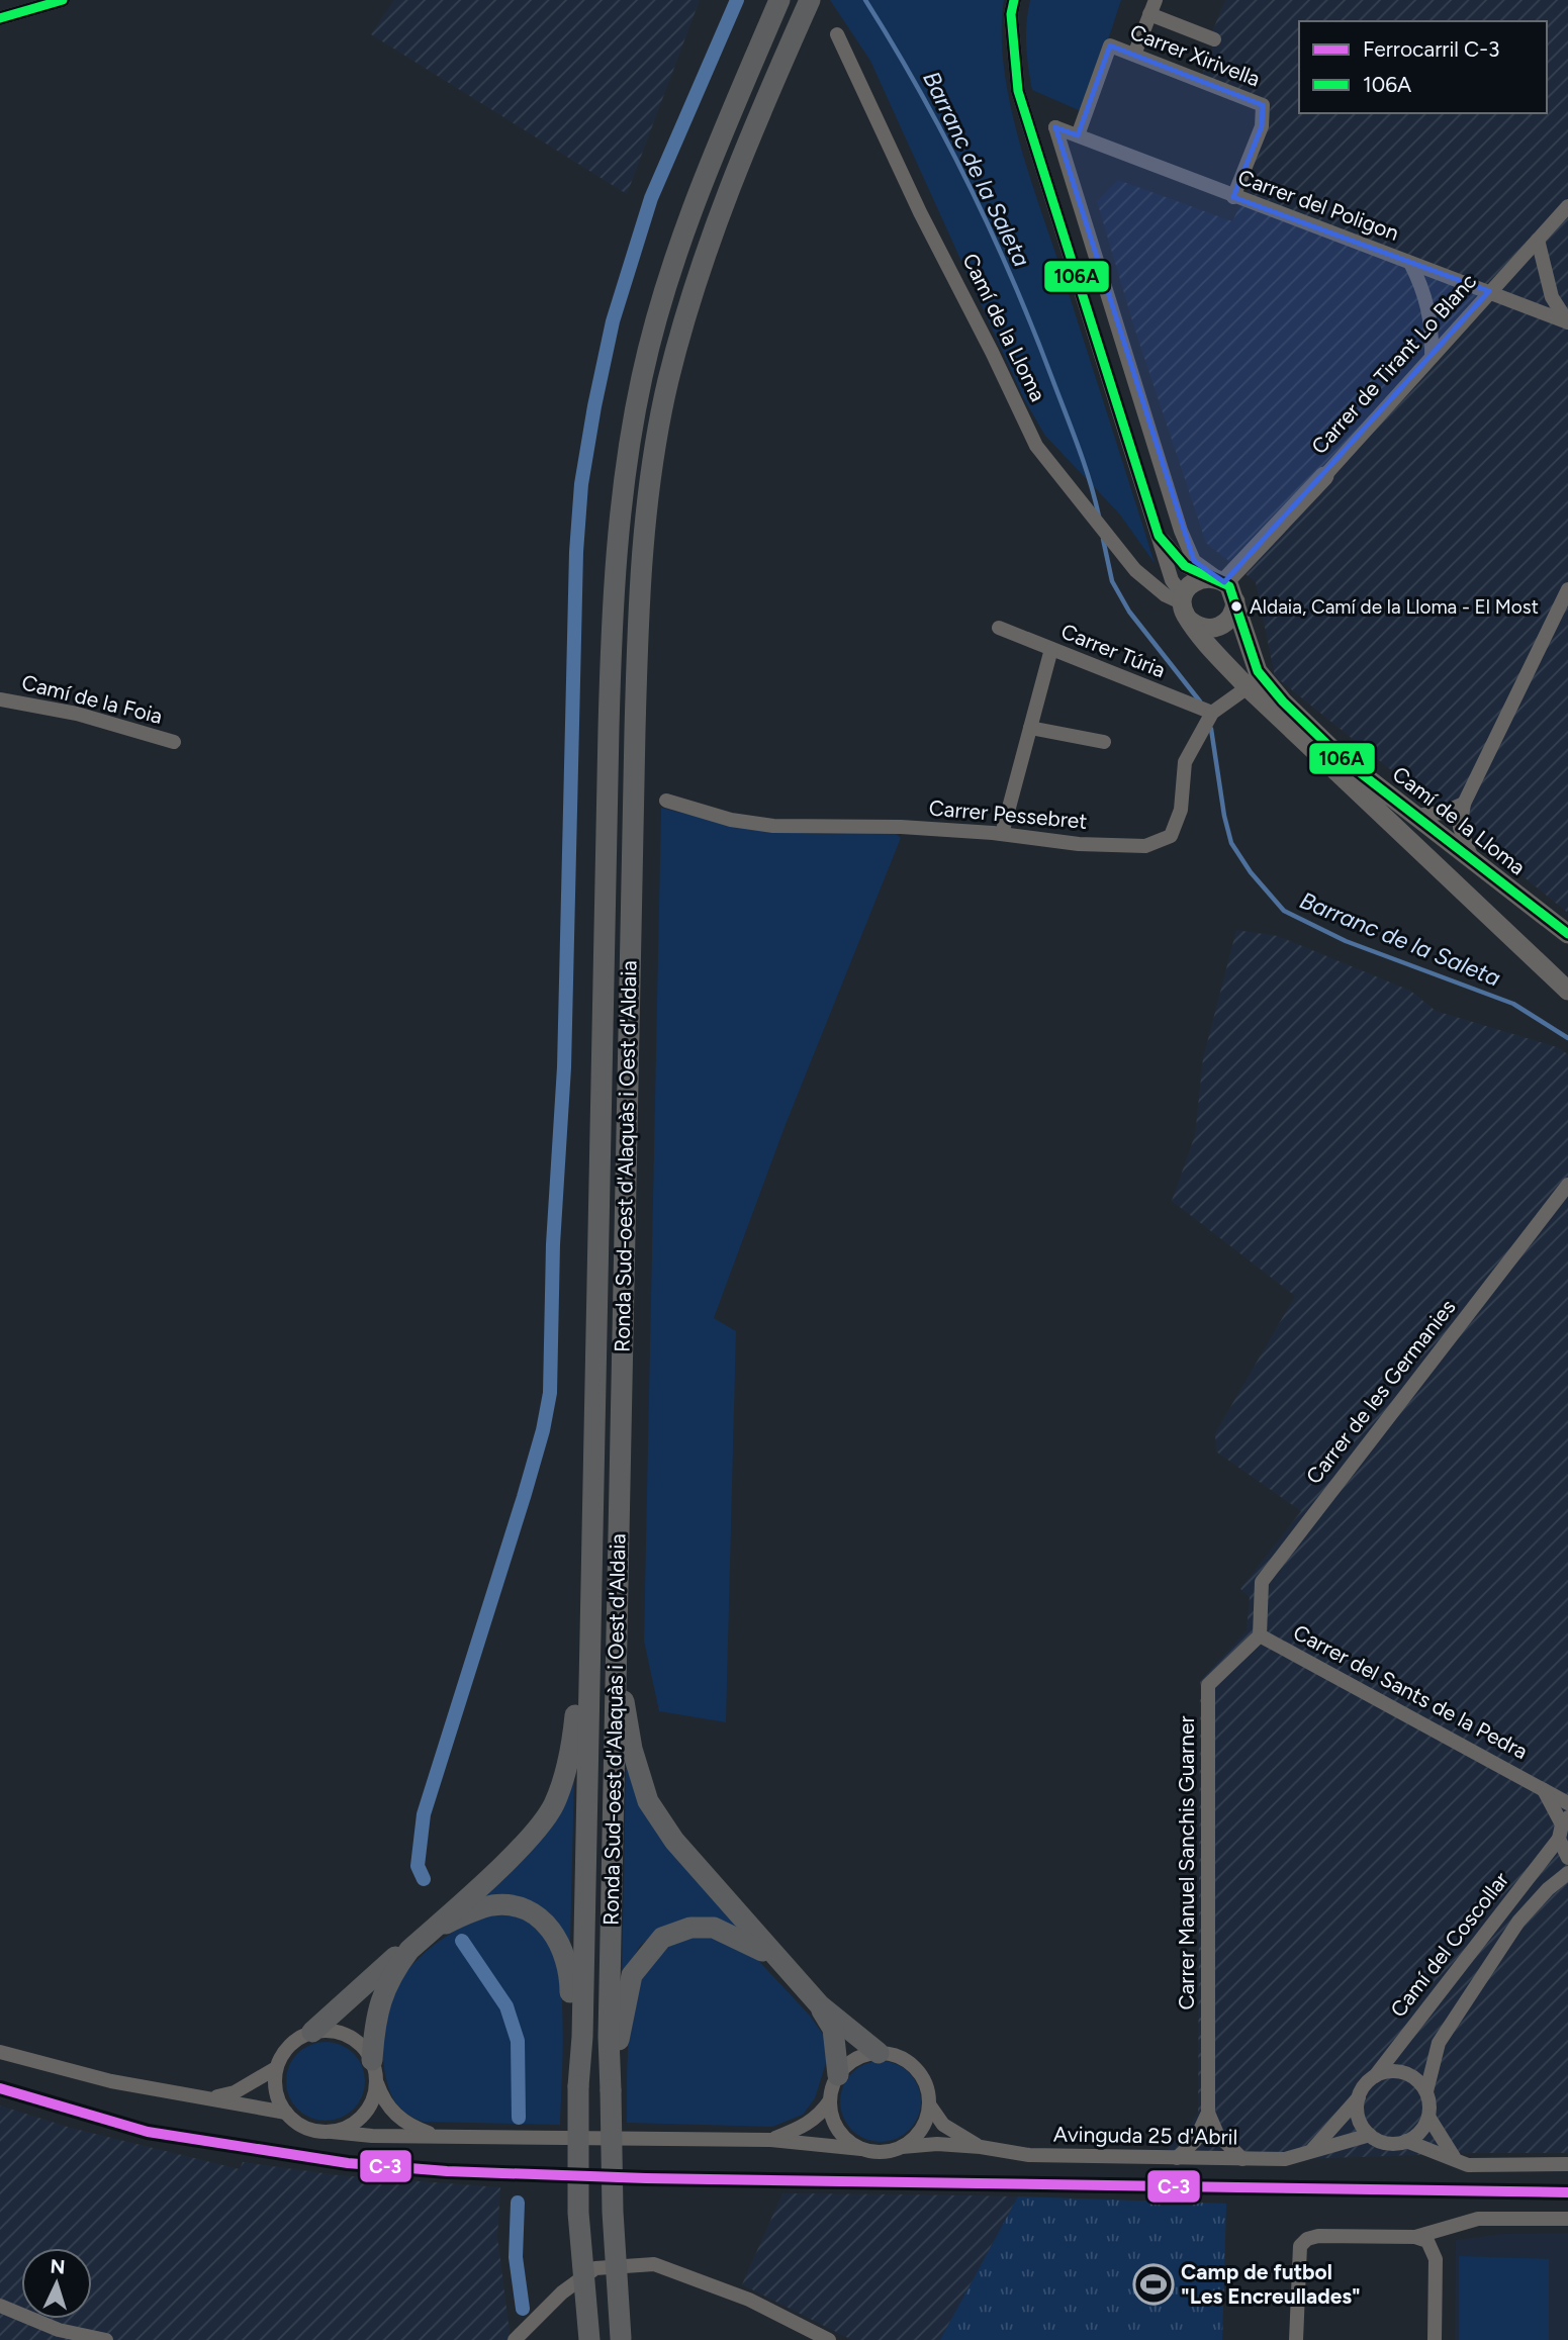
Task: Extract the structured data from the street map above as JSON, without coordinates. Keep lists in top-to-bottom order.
{
  "streets": {
    "main road": ["Ronda Sud-oest d'Alaquàs i Oest d'Aldaia"],
    "street": [
      "Carrer Xirivella",
      "Carrer del Poligon",
      "Camí de la Lloma",
      "Carrer de Tirant Lo Blanc",
      "Carrer Túria",
      "Camí de la Foia",
      "Carrer Pessebret",
      "Carrer de les Germanies",
      "Carrer del Sants de la Pedra",
      "Carrer Manuel Sanchis Guarner",
      "Camí del Coscollar",
      "Avinguda 25 d'Abril"
    ]
  },
  "crossings": [
    ["Carrer Xirivella", "Carrer del Poligon"],
    ["Carrer del Poligon", "Camí de la Lloma"],
    ["Carrer del Poligon", "Carrer de Tirant Lo Blanc"],
    ["Camí de la Lloma", "Carrer de Tirant Lo Blanc"],
    ["Camí de la Lloma", "Carrer Pessebret"],
    ["Carrer Túria", "Carrer Pessebret"],
    ["Carrer de les Germanies", "Carrer del Sants de la Pedra"],
    ["Carrer de les Germanies", "Carrer Manuel Sanchis Guarner"],
    ["Carrer del Sants de la Pedra", "Carrer Manuel Sanchis Guarner"],
    ["Carrer del Sants de la Pedra", "Camí del Coscollar"],
    ["Carrer Manuel Sanchis Guarner", "Avinguda 25 d'Abril"],
    ["Camí del Coscollar", "Avinguda 25 d'Abril"]
  ],
  "water": ["Barranc de la Saleta"],
  "places": {
    "other": ["Aldaia, Camí de la Lloma - El Most"],
    "sports": ["Camp de futbol \"Les Encreullades\""]
  },
  "lines": ["transit line 106A", "rail line C-3"],
  "legend": ["Ferrocarril C-3", "106A"],
  "north": "top"
}
